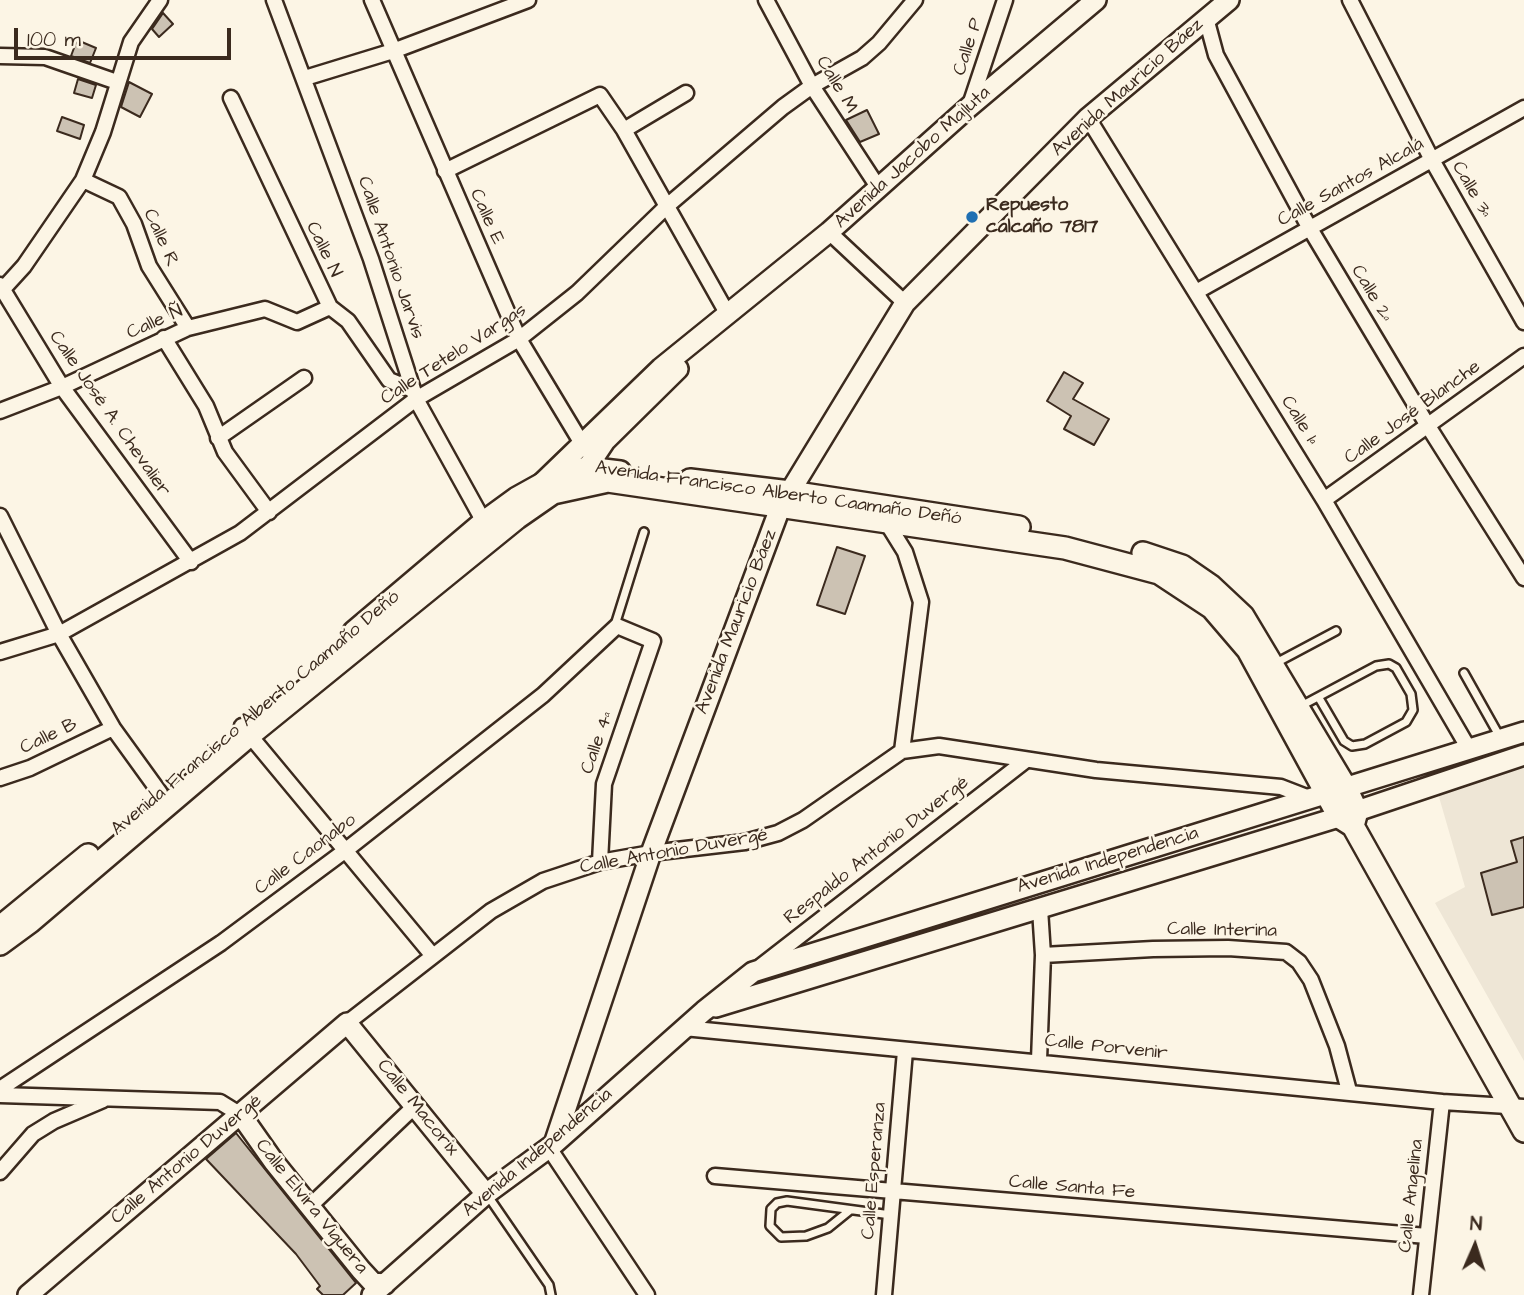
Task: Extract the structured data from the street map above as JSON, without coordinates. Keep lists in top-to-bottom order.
{
  "streets": {
    "main road": [
      "Avenida Mauricio Báez",
      "Avenida Jacobo Majluta",
      "Avenida Francisco Alberto Caamaño Deñó",
      "Calle Antonio Duvergé",
      "Avenida Independencia",
      "Calle Macorix",
      "Calle Elvira Viguera"
    ],
    "street": [
      "Calle P",
      "Calle M",
      "Calle Santos Alcalá",
      "Calle 3ª",
      "Calle E",
      "Calle R",
      "Calle N",
      "Calle Antonio Jarvis",
      "Calle 2ª",
      "Calle Ñ",
      "Calle Tetelo Vargas",
      "Calle José Blanche",
      "Calle José A. Chevalier",
      "Calle 1ª",
      "Calle B",
      "Calle 4ª",
      "Respaldo Antonio Duvergé",
      "Calle Caonabo",
      "Calle Interina",
      "Calle Porvenir",
      "Calle Esperanza",
      "Calle Santa Fe",
      "Calle Angelina"
    ]
  },
  "crossings": [
    ["Calle P", "Avenida Jacobo Majluta"],
    ["Calle M", "Avenida Jacobo Majluta"],
    ["Calle M", "Calle Tetelo Vargas"],
    ["Avenida Mauricio Báez", "Calle 2ª"],
    ["Avenida Mauricio Báez", "Calle 1ª"],
    ["Avenida Mauricio Báez", "Avenida Francisco Alberto Caamaño Deñó"],
    ["Avenida Mauricio Báez", "Calle Antonio Duvergé"],
    ["Avenida Mauricio Báez", "Avenida Independencia"],
    ["Avenida Jacobo Majluta", "Calle E"],
    ["Avenida Jacobo Majluta", "Avenida Francisco Alberto Caamaño Deñó"],
    ["Calle Santos Alcalá", "Calle 3ª"],
    ["Calle Santos Alcalá", "Calle 2ª"],
    ["Calle Santos Alcalá", "Calle 1ª"],
    ["Calle E", "Calle Tetelo Vargas"],
    ["Calle R", "Calle Ñ"],
    ["Calle N", "Calle Antonio Jarvis"],
    ["Calle N", "Calle Ñ"],
    ["Calle N", "Calle Tetelo Vargas"],
    ["Calle Antonio Jarvis", "Calle Tetelo Vargas"],
    ["Calle Antonio Jarvis", "Avenida Francisco Alberto Caamaño Deñó"],
    ["Calle 2ª", "Calle José Blanche"],
    ["Calle Ñ", "Calle José A. Chevalier"],
    ["Calle Tetelo Vargas", "Calle José A. Chevalier"],
    ["Calle José Blanche", "Calle 1ª"],
    ["Calle 1ª", "Avenida Independencia"],
    ["Avenida Francisco Alberto Caamaño Deñó", "Calle Antonio Duvergé"],
    ["Avenida Francisco Alberto Caamaño Deñó", "Avenida Independencia"],
    ["Avenida Francisco Alberto Caamaño Deñó", "Calle Porvenir"],
    ["Calle 4ª", "Calle Antonio Duvergé"],
    ["Calle 4ª", "Calle Caonabo"],
    ["Respaldo Antonio Duvergé", "Calle Antonio Duvergé"],
    ["Respaldo Antonio Duvergé", "Avenida Independencia"],
    ["Calle Antonio Duvergé", "Avenida Independencia"],
    ["Calle Antonio Duvergé", "Calle Macorix"],
    ["Calle Antonio Duvergé", "Calle Elvira Viguera"],
    ["Avenida Independencia", "Calle Porvenir"],
    ["Avenida Independencia", "Calle Macorix"],
    ["Avenida Independencia", "Calle Elvira Viguera"],
    ["Calle Interina", "Calle Porvenir"],
    ["Calle Porvenir", "Calle Esperanza"],
    ["Calle Porvenir", "Calle Angelina"],
    ["Calle Esperanza", "Calle Santa Fe"],
    ["Calle Santa Fe", "Calle Angelina"]
  ],
  "places": ["Repuesto calcaño 7817"],
  "scale_bar": "100 m",
  "north": "top"
}
